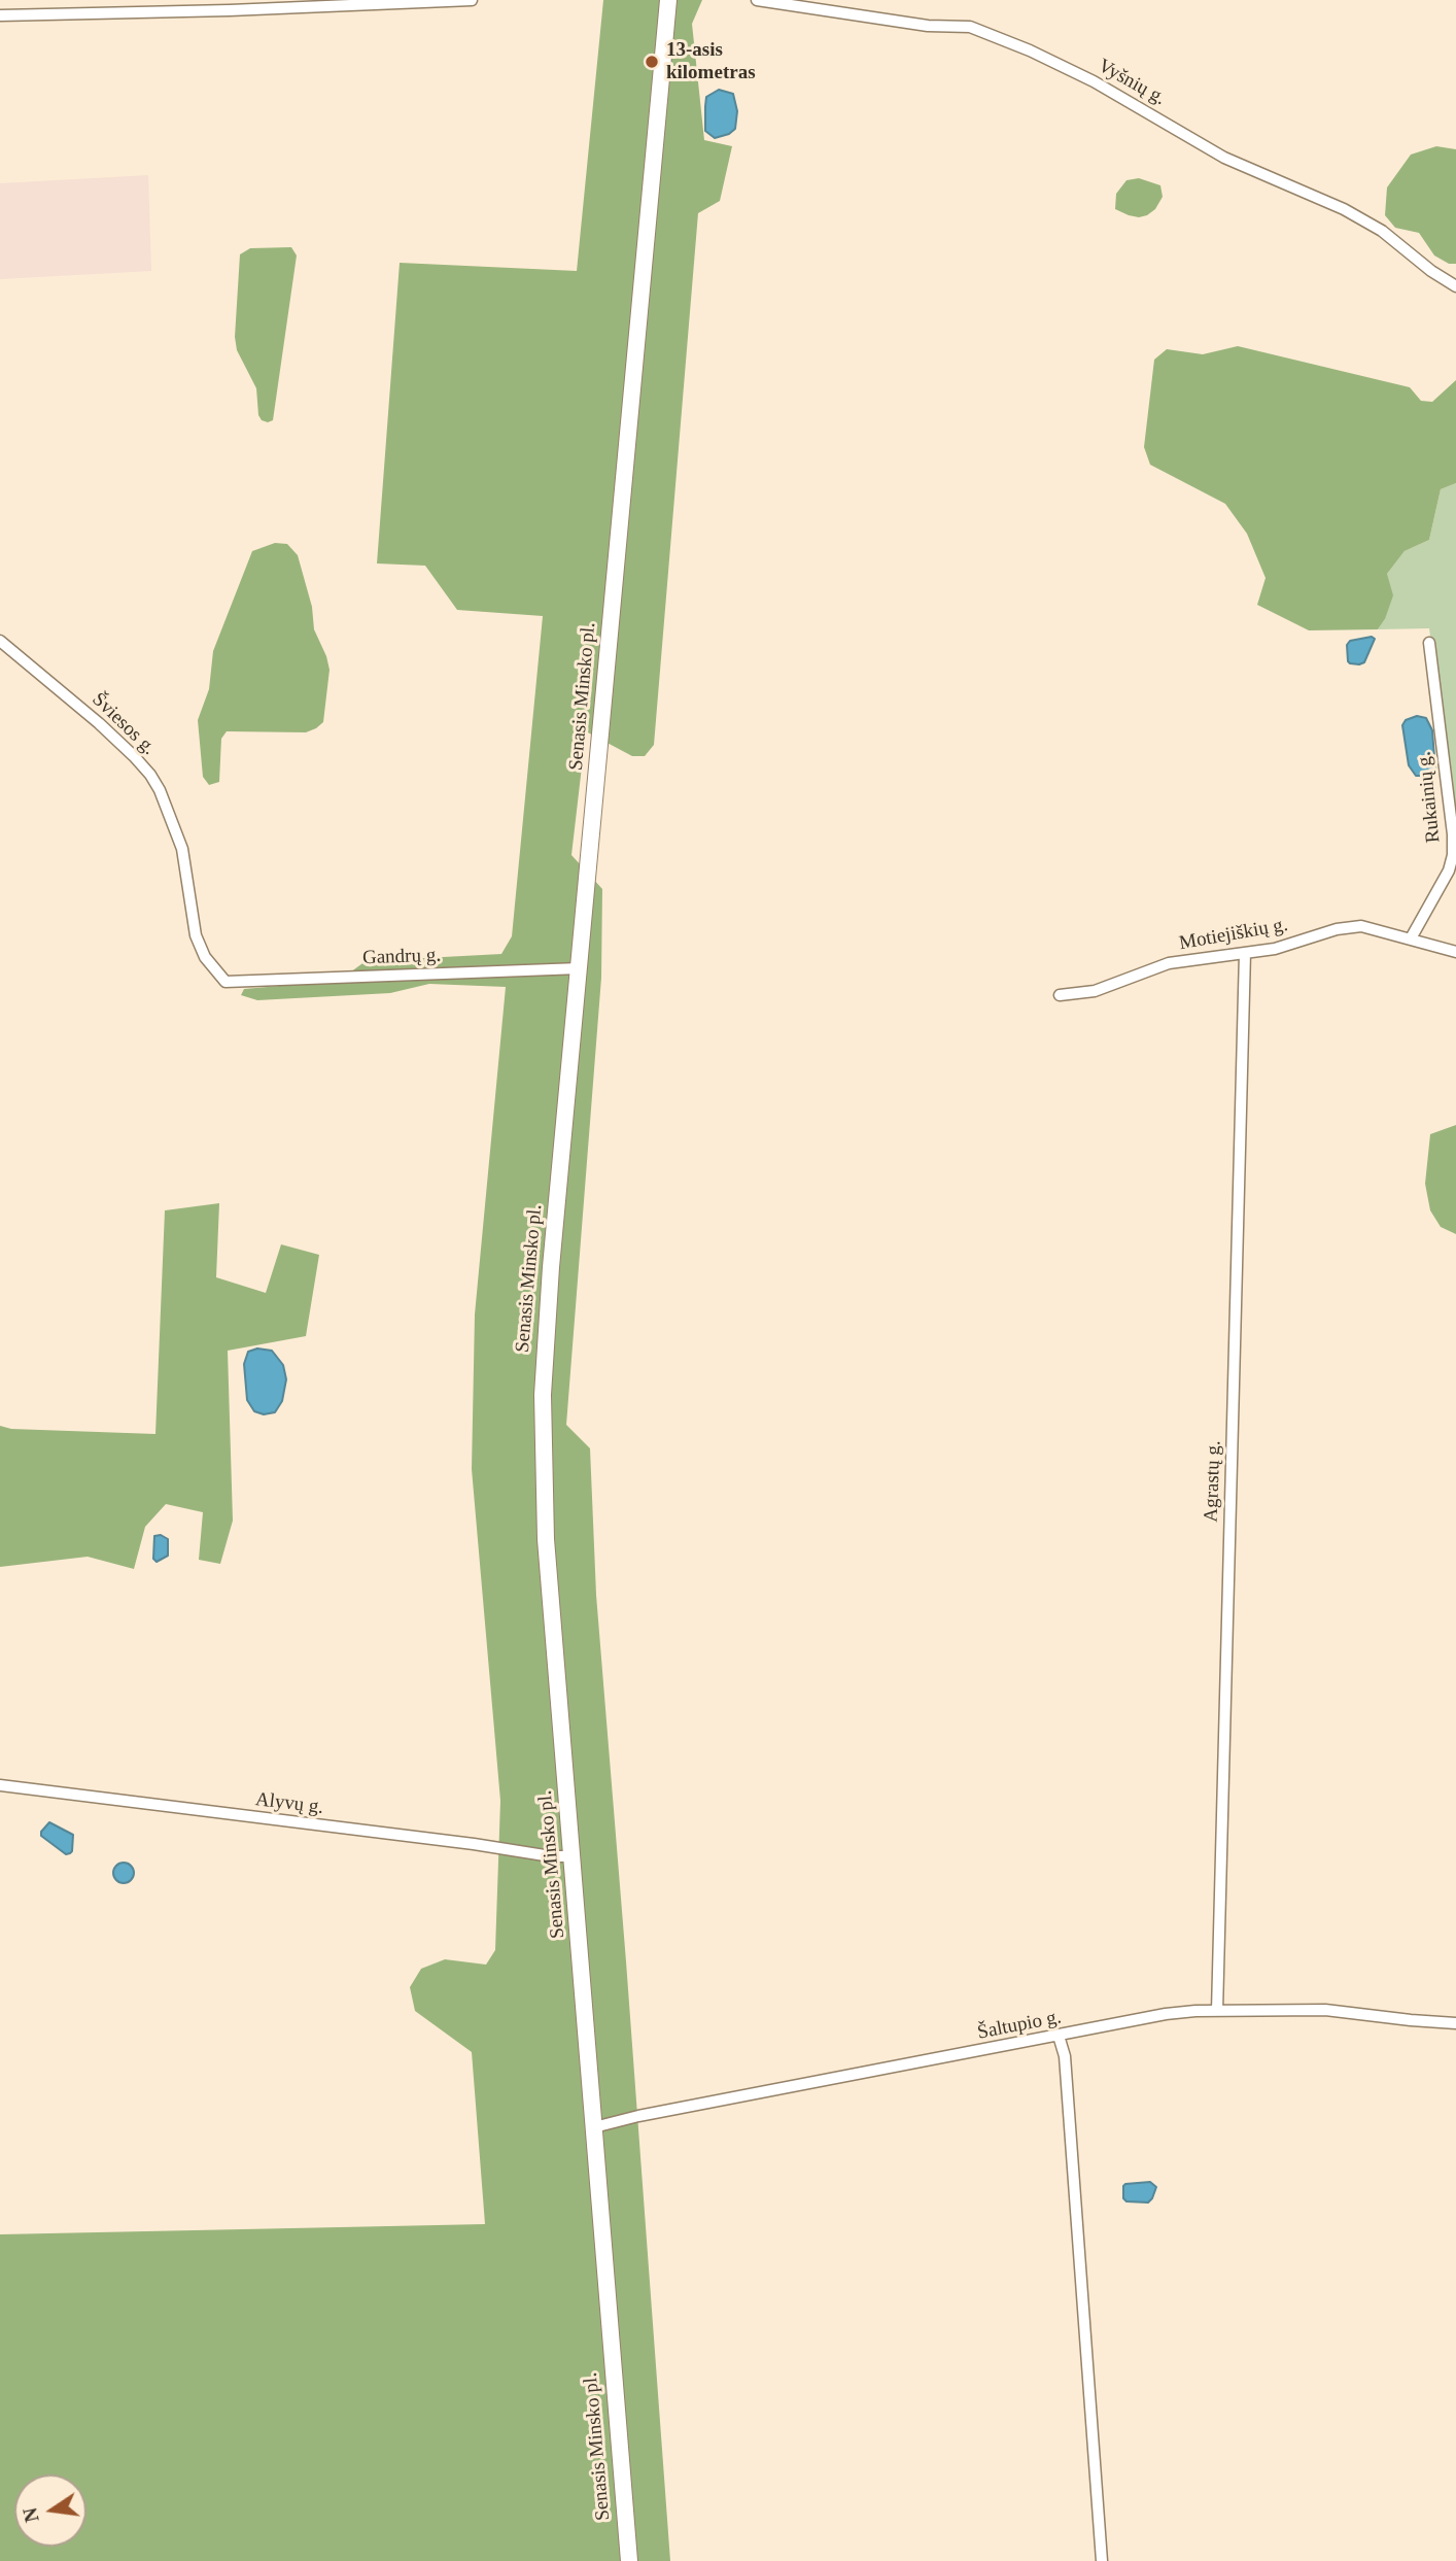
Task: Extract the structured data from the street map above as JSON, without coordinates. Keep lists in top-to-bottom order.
{
  "streets": {
    "main road": ["Senasis Minsko pl."],
    "street": [
      "Vyšnių g.",
      "Šviesos g.",
      "Rukainių g.",
      "Motiejiškių g.",
      "Gandrų g.",
      "Agrastų g.",
      "Alyvų g.",
      "Šaltupio g."
    ]
  },
  "crossings": [
    ["Senasis Minsko pl.", "Gandrų g."],
    ["Senasis Minsko pl.", "Alyvų g."],
    ["Senasis Minsko pl.", "Šaltupio g."],
    ["Šviesos g.", "Gandrų g."],
    ["Rukainių g.", "Motiejiškių g."],
    ["Motiejiškių g.", "Agrastų g."],
    ["Agrastų g.", "Šaltupio g."]
  ],
  "places": ["13-asis kilometras"],
  "north": "left"
}
